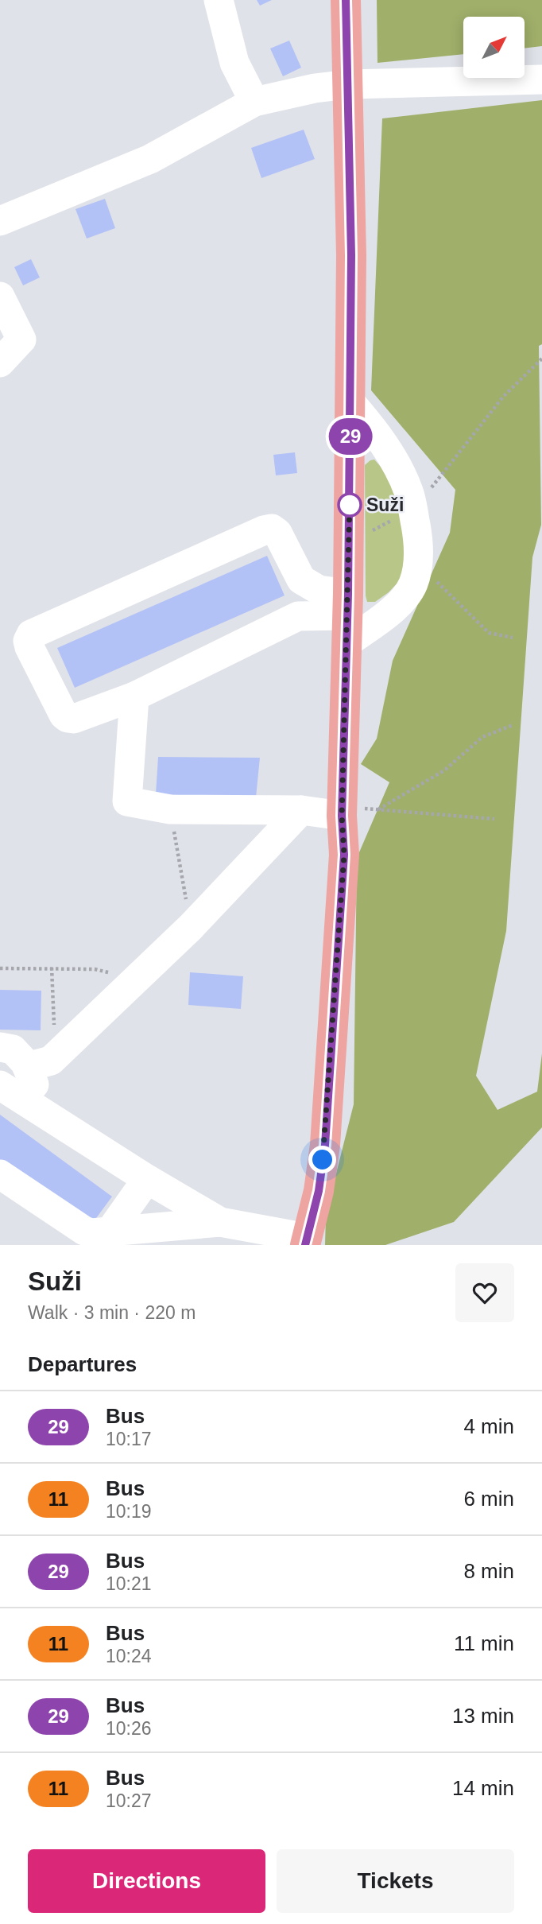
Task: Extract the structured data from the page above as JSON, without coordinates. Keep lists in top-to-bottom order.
{
  "places": ["Suži"],
  "lines": ["bus line 29"],
  "north": "top right",
  "page": {
    "on_map": "29",
    "heading": [
      ["Suži", "Walk · 3 min · 220 m"],
      "Departures"
    ],
    "list": [
      {
        "mark": "29",
        "name": "Bus",
        "note": "10:17",
        "value": "4 min"
      },
      {
        "mark": "11",
        "name": "Bus",
        "note": "10:19",
        "value": "6 min"
      },
      {
        "mark": "29",
        "name": "Bus",
        "note": "10:21",
        "value": "8 min"
      },
      {
        "mark": "11",
        "name": "Bus",
        "note": "10:24",
        "value": "11 min"
      },
      {
        "mark": "29",
        "name": "Bus",
        "note": "10:26",
        "value": "13 min"
      },
      {
        "mark": "11",
        "name": "Bus",
        "note": "10:27",
        "value": "14 min"
      }
    ],
    "buttons": ["Directions", "Tickets"]
  }
}
